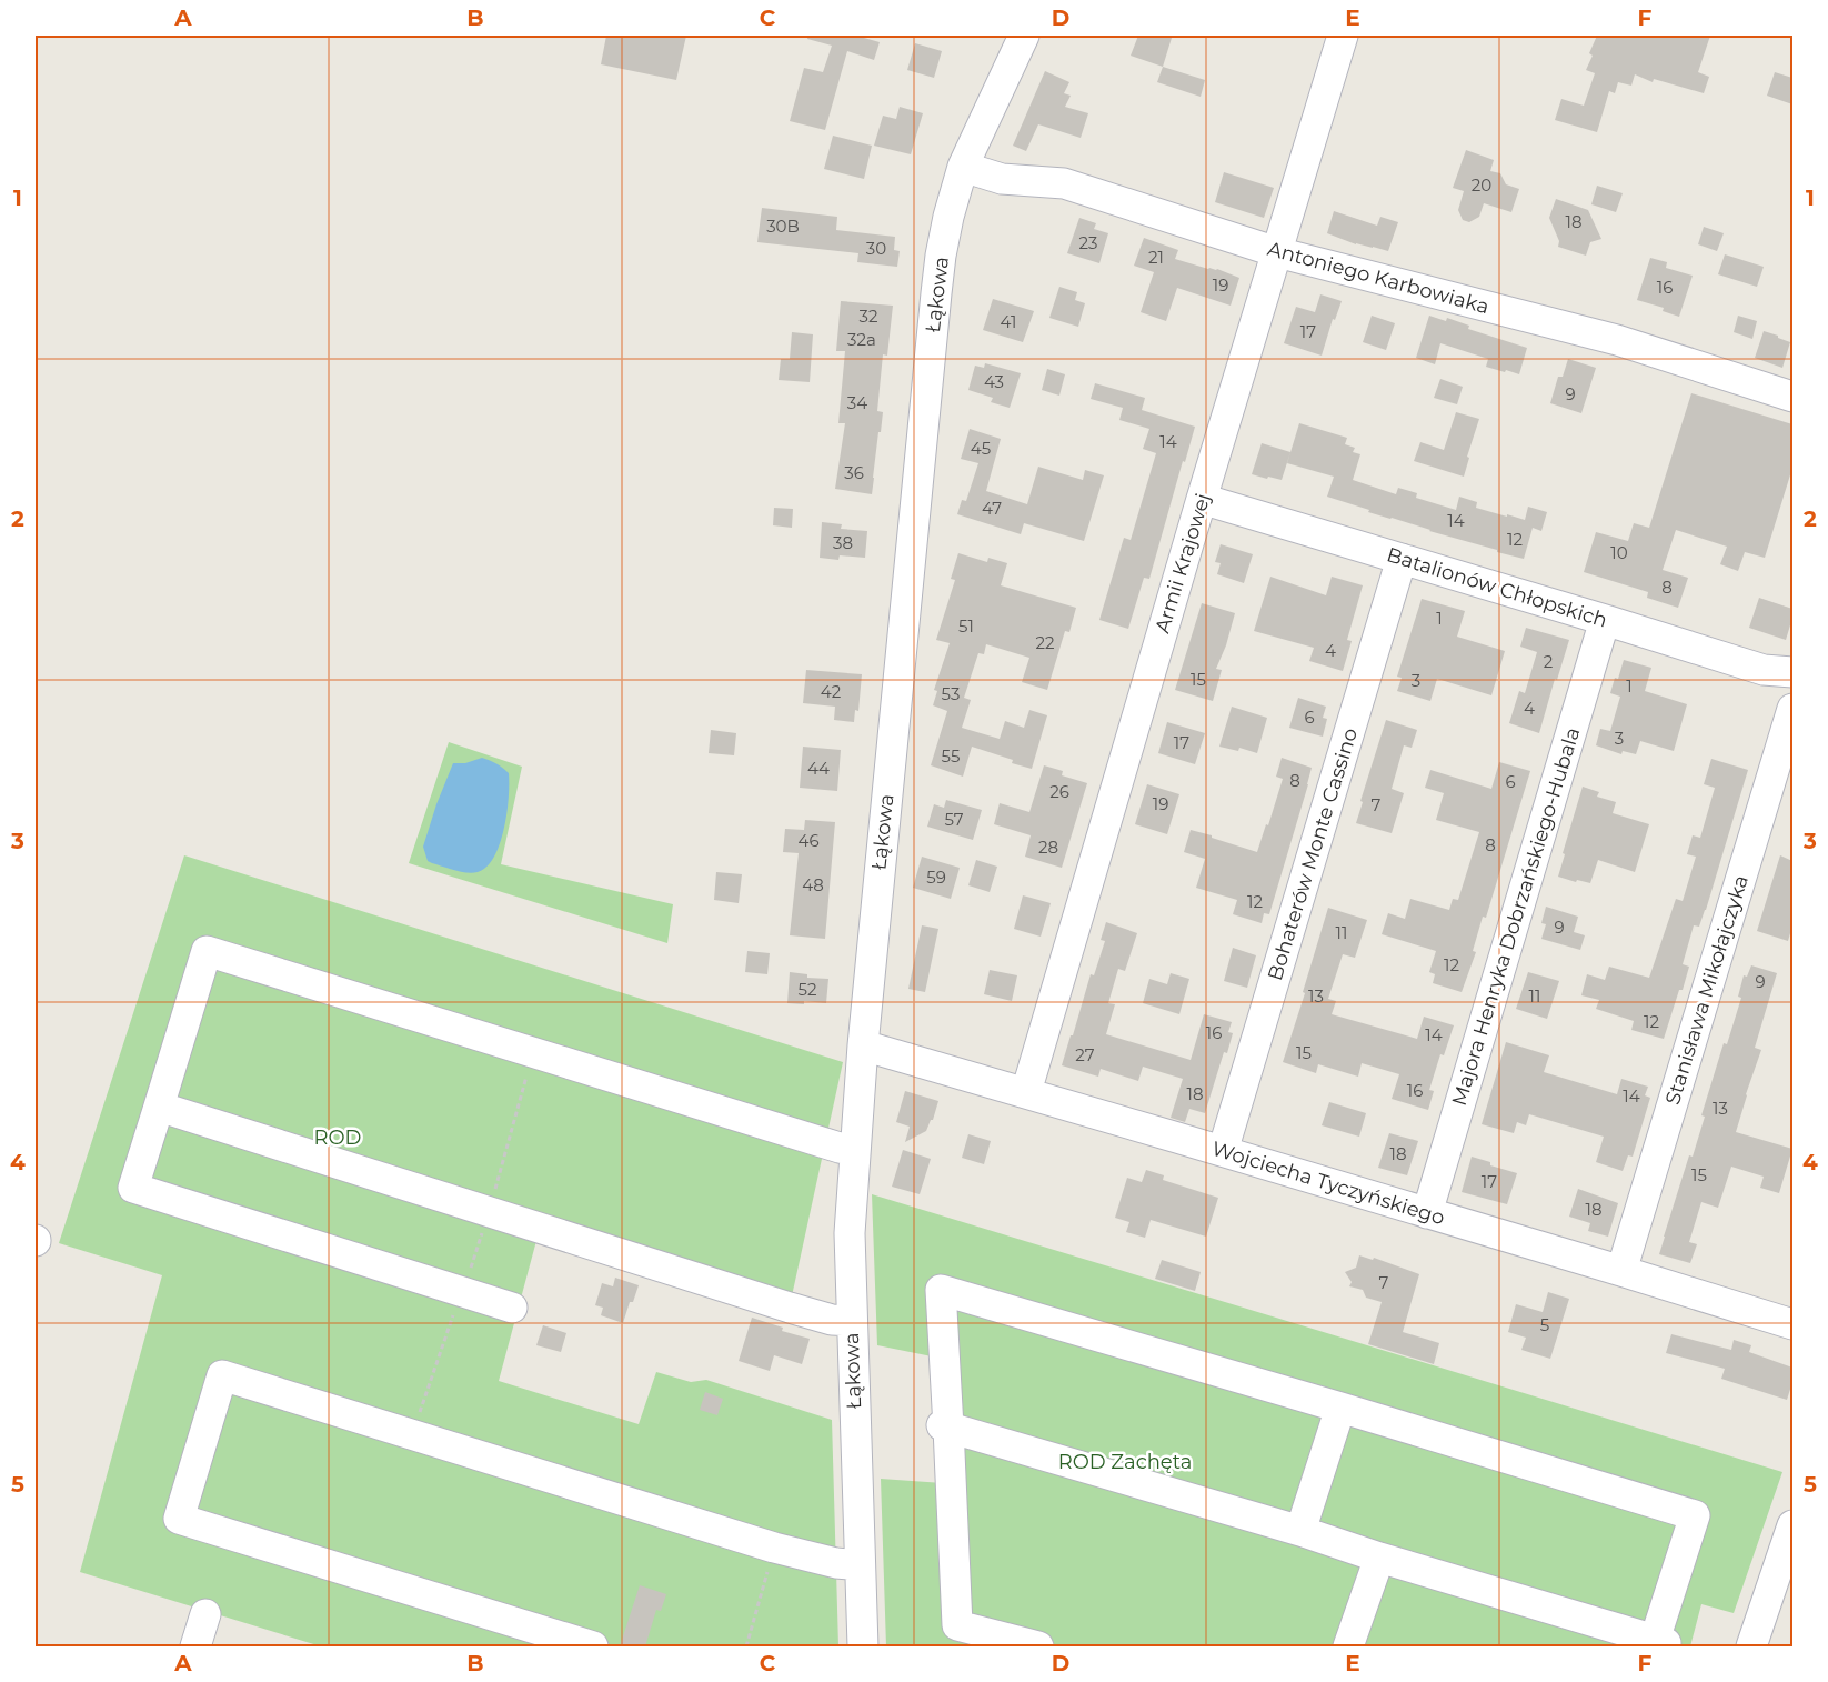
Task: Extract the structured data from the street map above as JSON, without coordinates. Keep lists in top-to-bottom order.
{
  "streets": {
    "street": [
      "Antoniego Karbowiaka",
      "Łąkowa",
      "Armii Krajowej",
      "Batalionów Chłopskich",
      "Bohaterów Monte Cassino",
      "Majora Henryka Dobrzańskiego-Hubala",
      "Stanisława Mikołajczyka",
      "Wojciecha Tyczyńskiego"
    ]
  },
  "crossings": [
    ["Antoniego Karbowiaka", "Łąkowa"],
    ["Antoniego Karbowiaka", "Armii Krajowej"],
    ["Łąkowa", "Wojciecha Tyczyńskiego"],
    ["Armii Krajowej", "Batalionów Chłopskich"],
    ["Armii Krajowej", "Wojciecha Tyczyńskiego"],
    ["Batalionów Chłopskich", "Bohaterów Monte Cassino"],
    ["Batalionów Chłopskich", "Majora Henryka Dobrzańskiego-Hubala"],
    ["Bohaterów Monte Cassino", "Wojciecha Tyczyńskiego"],
    ["Majora Henryka Dobrzańskiego-Hubala", "Wojciecha Tyczyńskiego"],
    ["Stanisława Mikołajczyka", "Wojciecha Tyczyńskiego"]
  ],
  "parks": ["ROD", "ROD Zachęta"],
  "house_numbers": [
    "20",
    "18",
    "30B",
    "23",
    "30",
    "21",
    "19",
    "16",
    "32",
    "41",
    "17",
    "32a",
    "43",
    "9",
    "34",
    "14",
    "45",
    "36",
    "47",
    "14",
    "12",
    "38",
    "10",
    "8",
    "1",
    "51",
    "22",
    "4",
    "2",
    "15",
    "3",
    "1",
    "42",
    "53",
    "4",
    "6",
    "3",
    "17",
    "55",
    "44",
    "8",
    "6",
    "26",
    "19",
    "7",
    "57",
    "46",
    "8",
    "28",
    "59",
    "48",
    "12",
    "9",
    "11",
    "12",
    "9",
    "52",
    "13",
    "11",
    "12",
    "16",
    "14",
    "15",
    "27",
    "16",
    "18",
    "14",
    "13",
    "18",
    "15",
    "17",
    "18",
    "7",
    "5"
  ],
  "grid": {
    "columns": [
      "A",
      "B",
      "C",
      "D",
      "E",
      "F"
    ],
    "rows": [
      "1",
      "2",
      "3",
      "4",
      "5"
    ]
  }
}
